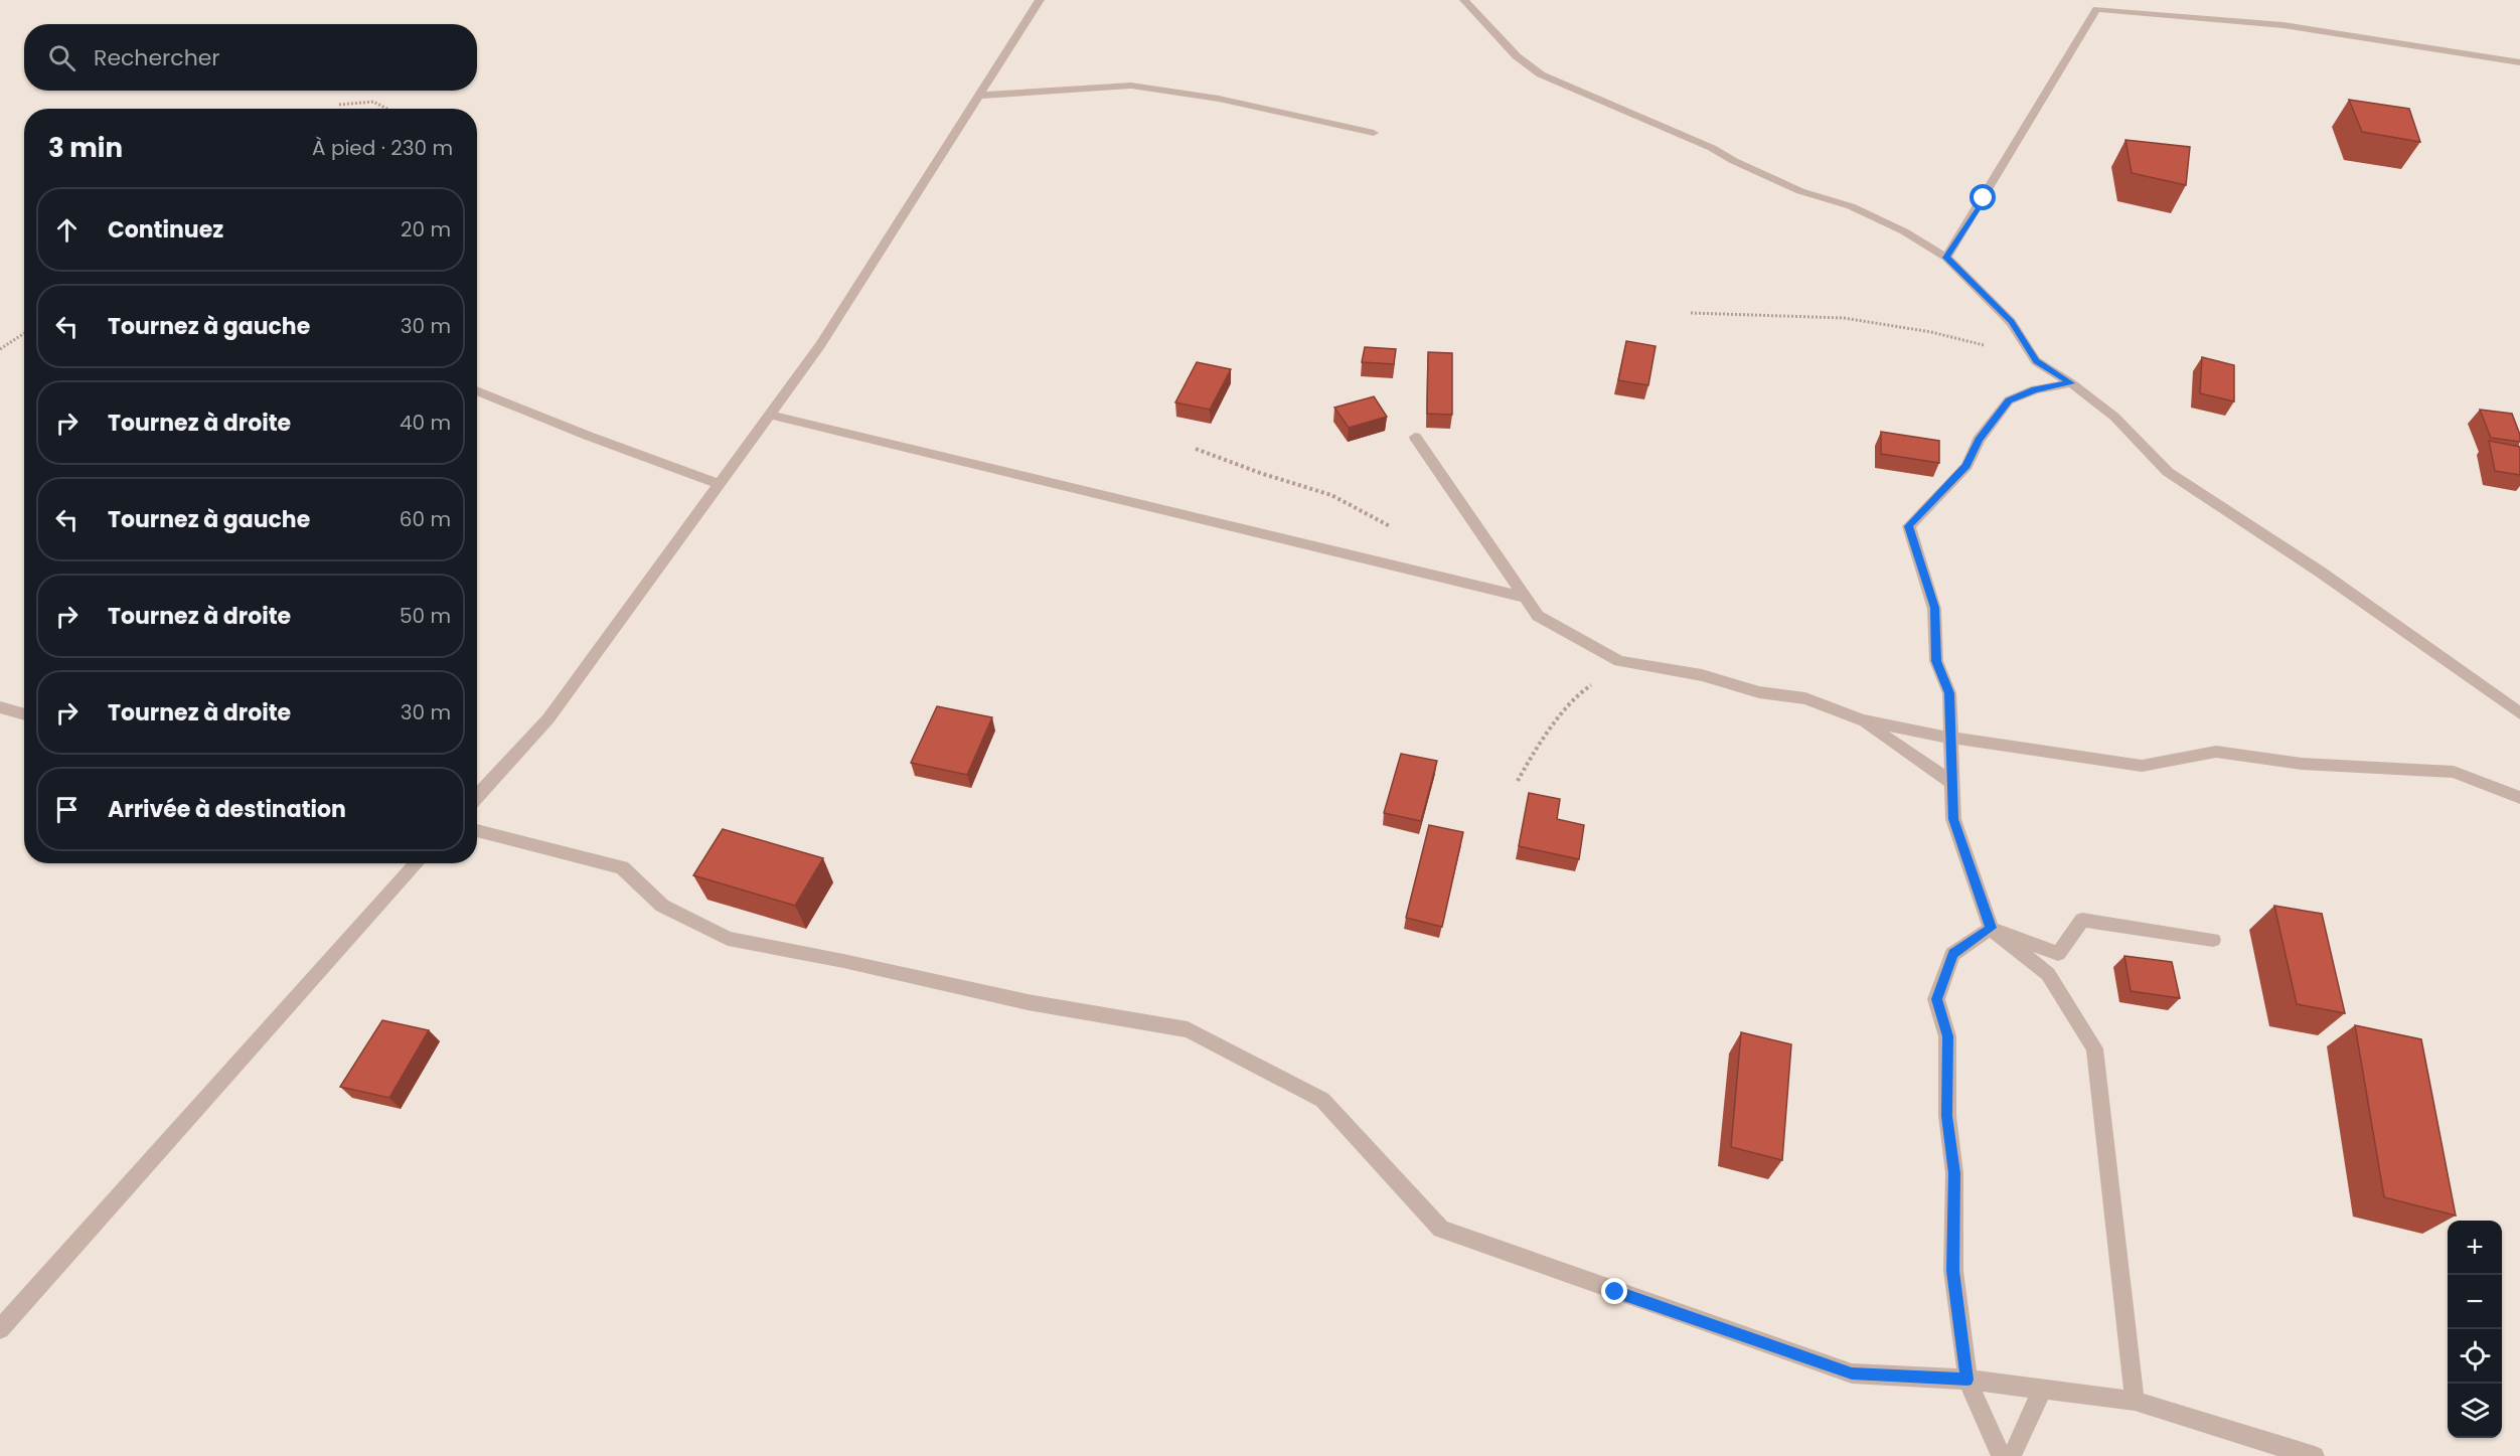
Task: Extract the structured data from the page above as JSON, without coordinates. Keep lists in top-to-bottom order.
{
  "page": {
    "search": "Rechercher",
    "heading": ["3 min", "À pied · 230 m"],
    "list": [
      ["Continuez", "20 m"],
      ["Tournez à gauche", "30 m"],
      ["Tournez à droite", "40 m"],
      ["Tournez à gauche", "60 m"],
      ["Tournez à droite", "50 m"],
      ["Tournez à droite", "30 m"],
      "Arrivée à destination"
    ],
    "map_buttons": ["+", "−"]
  }
}
